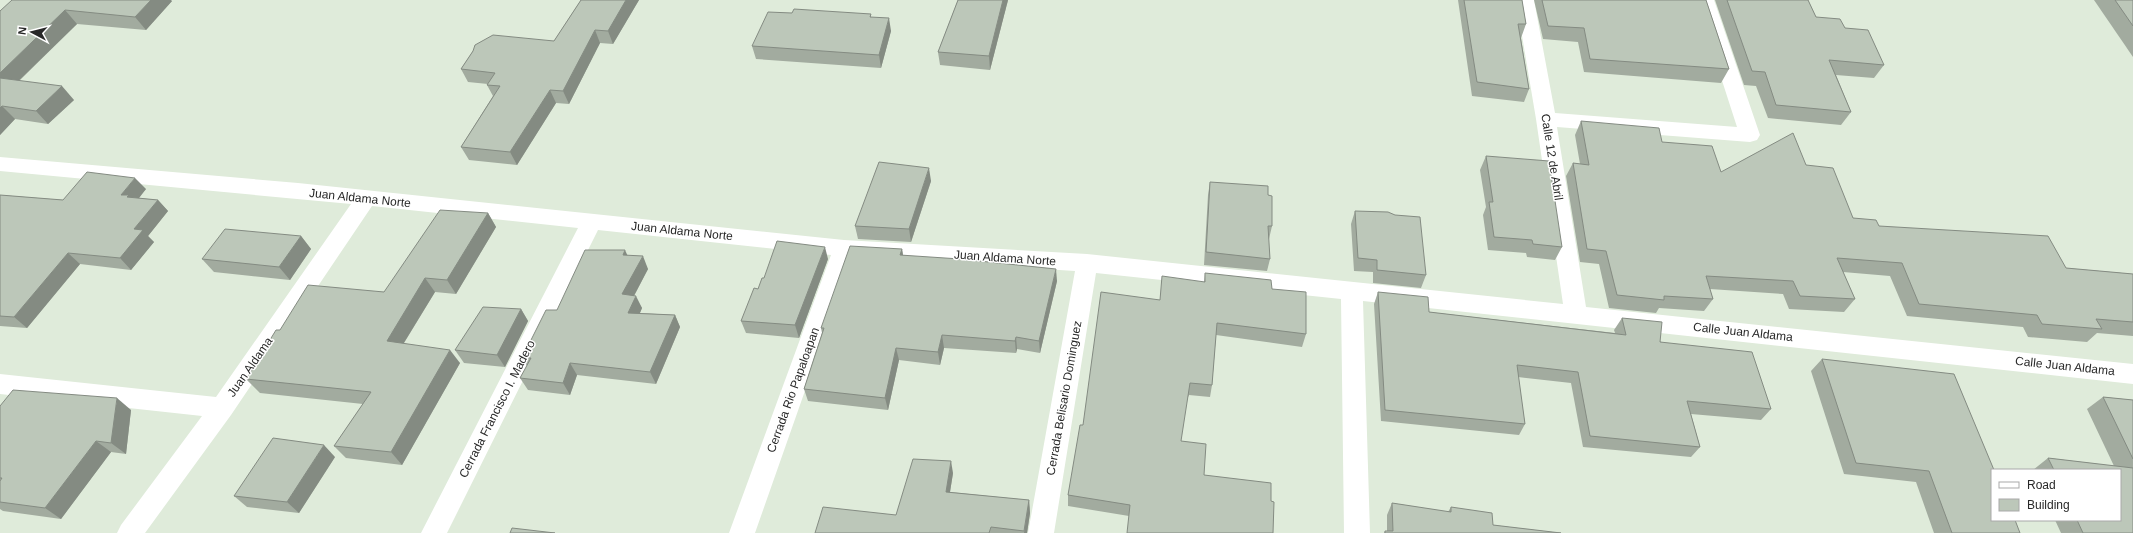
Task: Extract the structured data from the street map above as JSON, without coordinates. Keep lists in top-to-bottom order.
{
  "streets": {
    "street": [
      "Calle 12 de Abril",
      "Juan Aldama Norte",
      "Calle Juan Aldama",
      "Juan Aldama",
      "Cerrada Rio Papaloapan",
      "Cerrada Belisario Dominguez",
      "Cerrada Francisco I. Madero"
    ]
  },
  "crossings": [
    ["Calle 12 de Abril", "Calle Juan Aldama"],
    ["Juan Aldama Norte", "Calle Juan Aldama"],
    ["Juan Aldama Norte", "Juan Aldama"],
    ["Juan Aldama Norte", "Cerrada Rio Papaloapan"],
    ["Juan Aldama Norte", "Cerrada Belisario Dominguez"],
    ["Juan Aldama Norte", "Cerrada Francisco I. Madero"]
  ],
  "legend": ["Road", "Building"],
  "north": "left"
}
